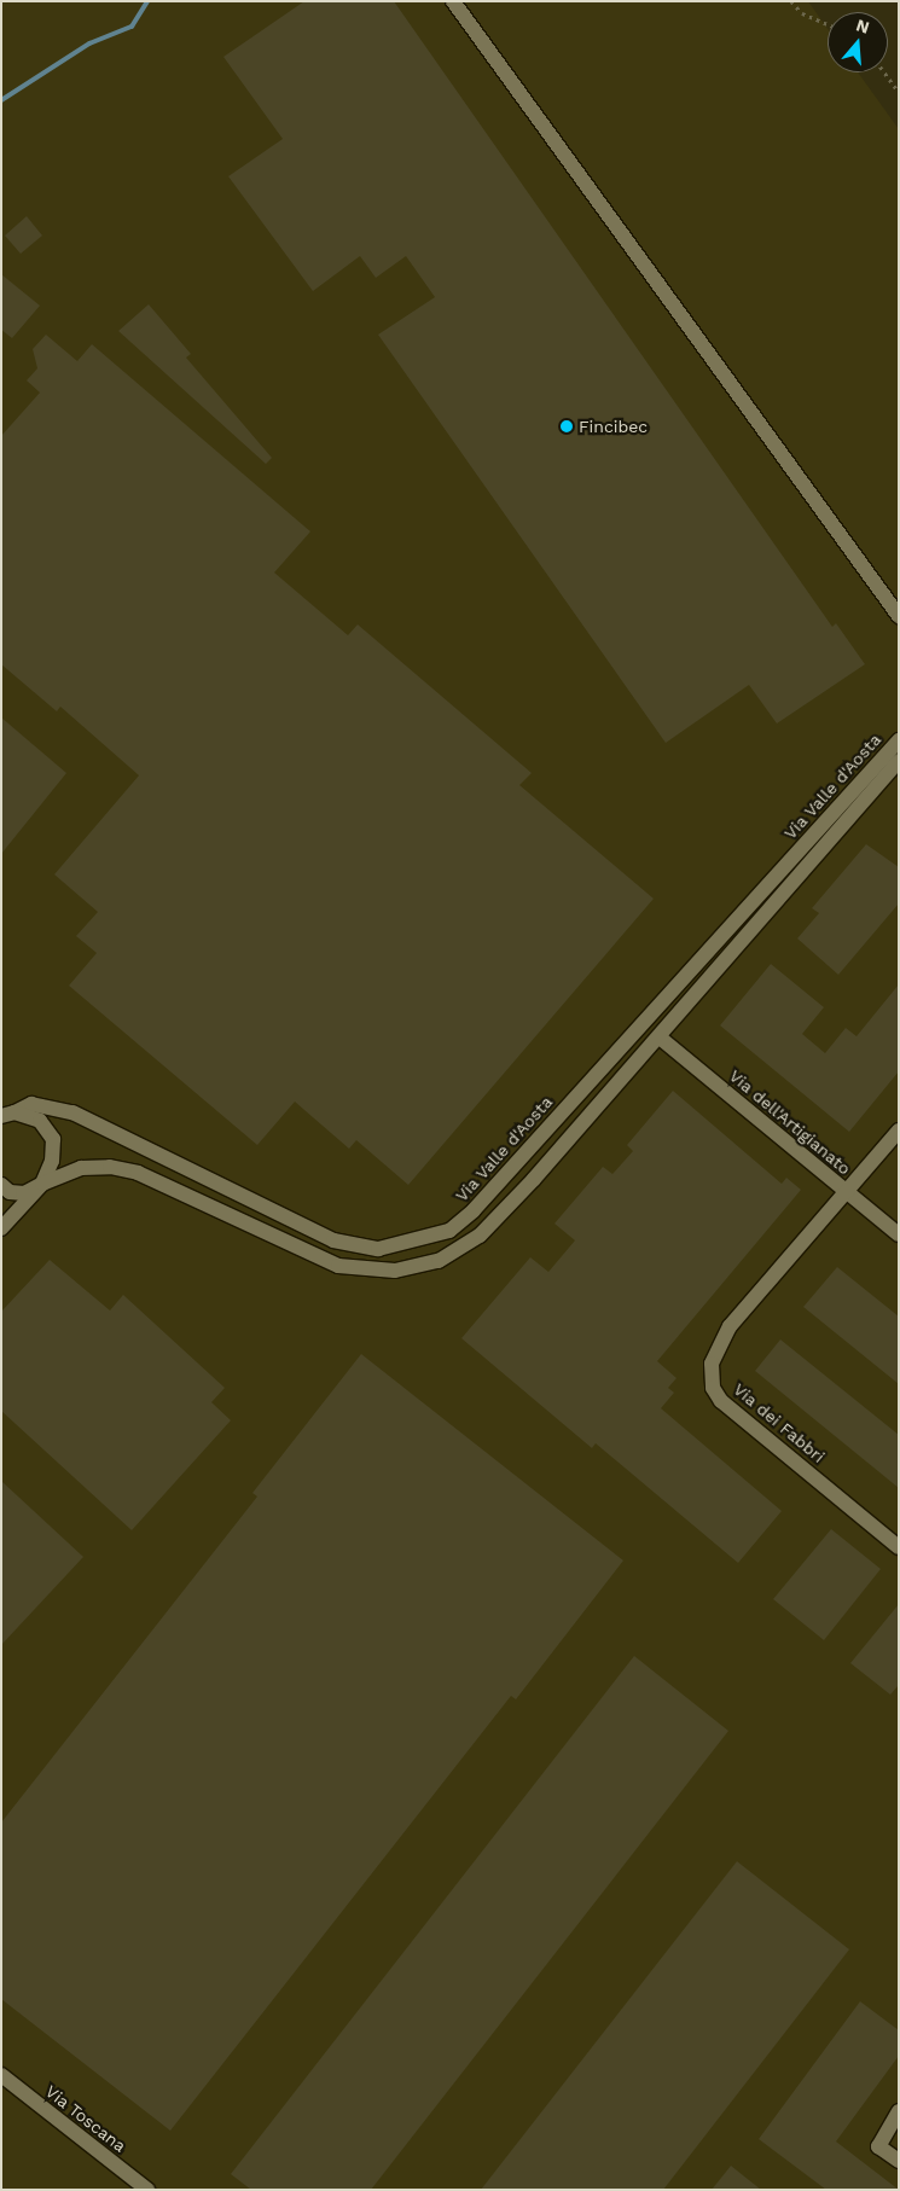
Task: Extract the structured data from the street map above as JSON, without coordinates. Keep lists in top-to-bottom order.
{
  "streets": {
    "street": [
      "Via Valle d'Aosta",
      "Via dell'Artigianato",
      "Via dei Fabbri",
      "Via Toscana"
    ]
  },
  "crossings": [
    ["Via Valle d'Aosta", "Via dell'Artigianato"],
    ["Via dell'Artigianato", "Via dei Fabbri"]
  ],
  "places": ["Fincibec"],
  "north": "top"
}
